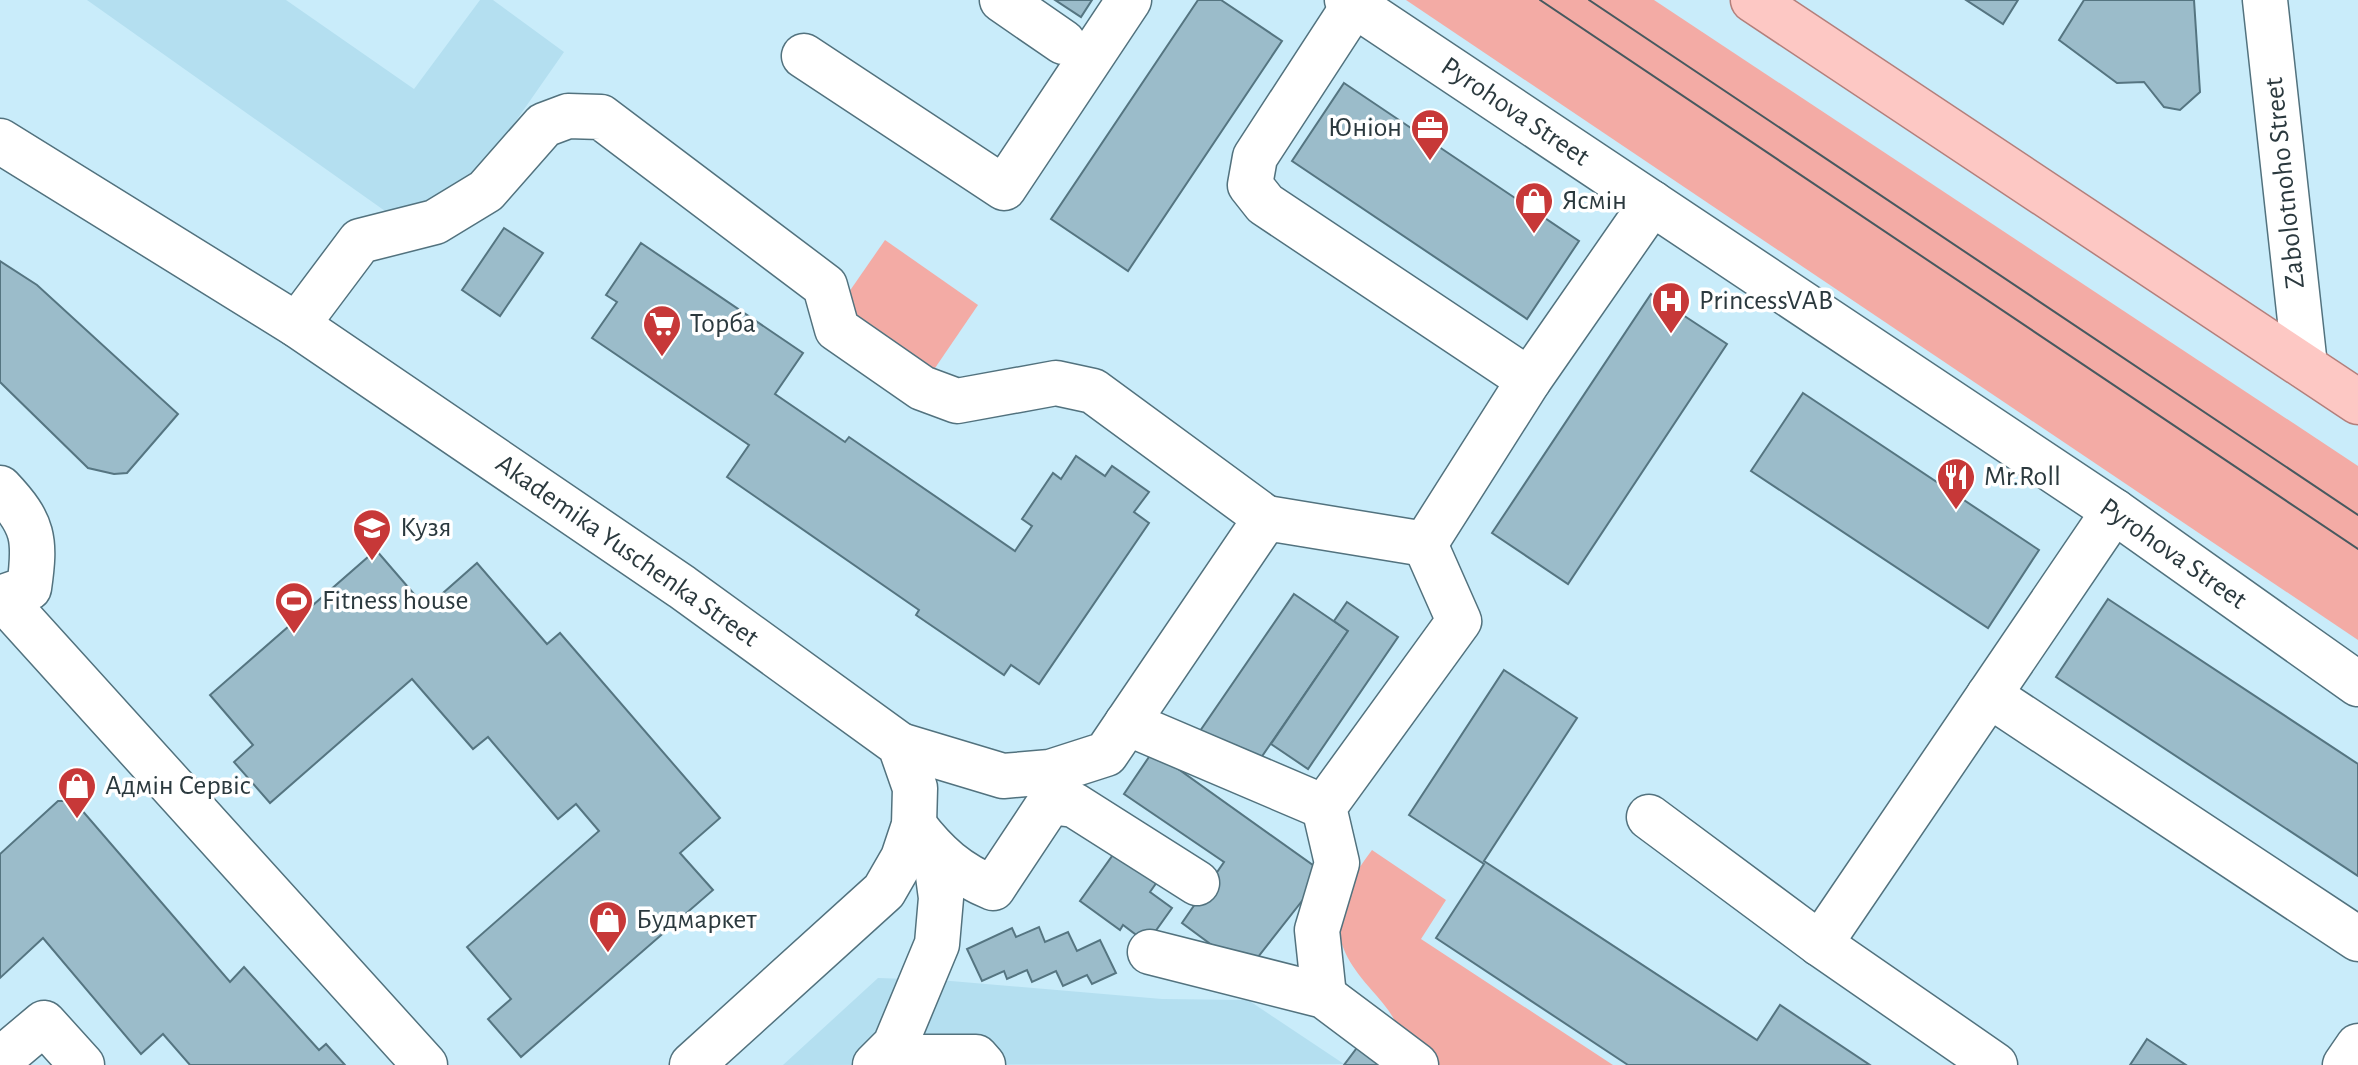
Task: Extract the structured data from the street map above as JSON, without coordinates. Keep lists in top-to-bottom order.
{
  "streets": {
    "street": ["Pyrohova Street", "Zabolotnoho Street", "Akademika Yuschenka Street"]
  },
  "places": {
    "office": ["Юніон"],
    "shop": ["Ясмін", "Адмін Сервіс", "Будмаркет"],
    "hospital": ["PrincessVAB"],
    "supermarket": ["Торба"],
    "restaurant": ["Mr.Roll"],
    "school or university": ["Кузя"],
    "sports": ["Fitness house"]
  }
}
